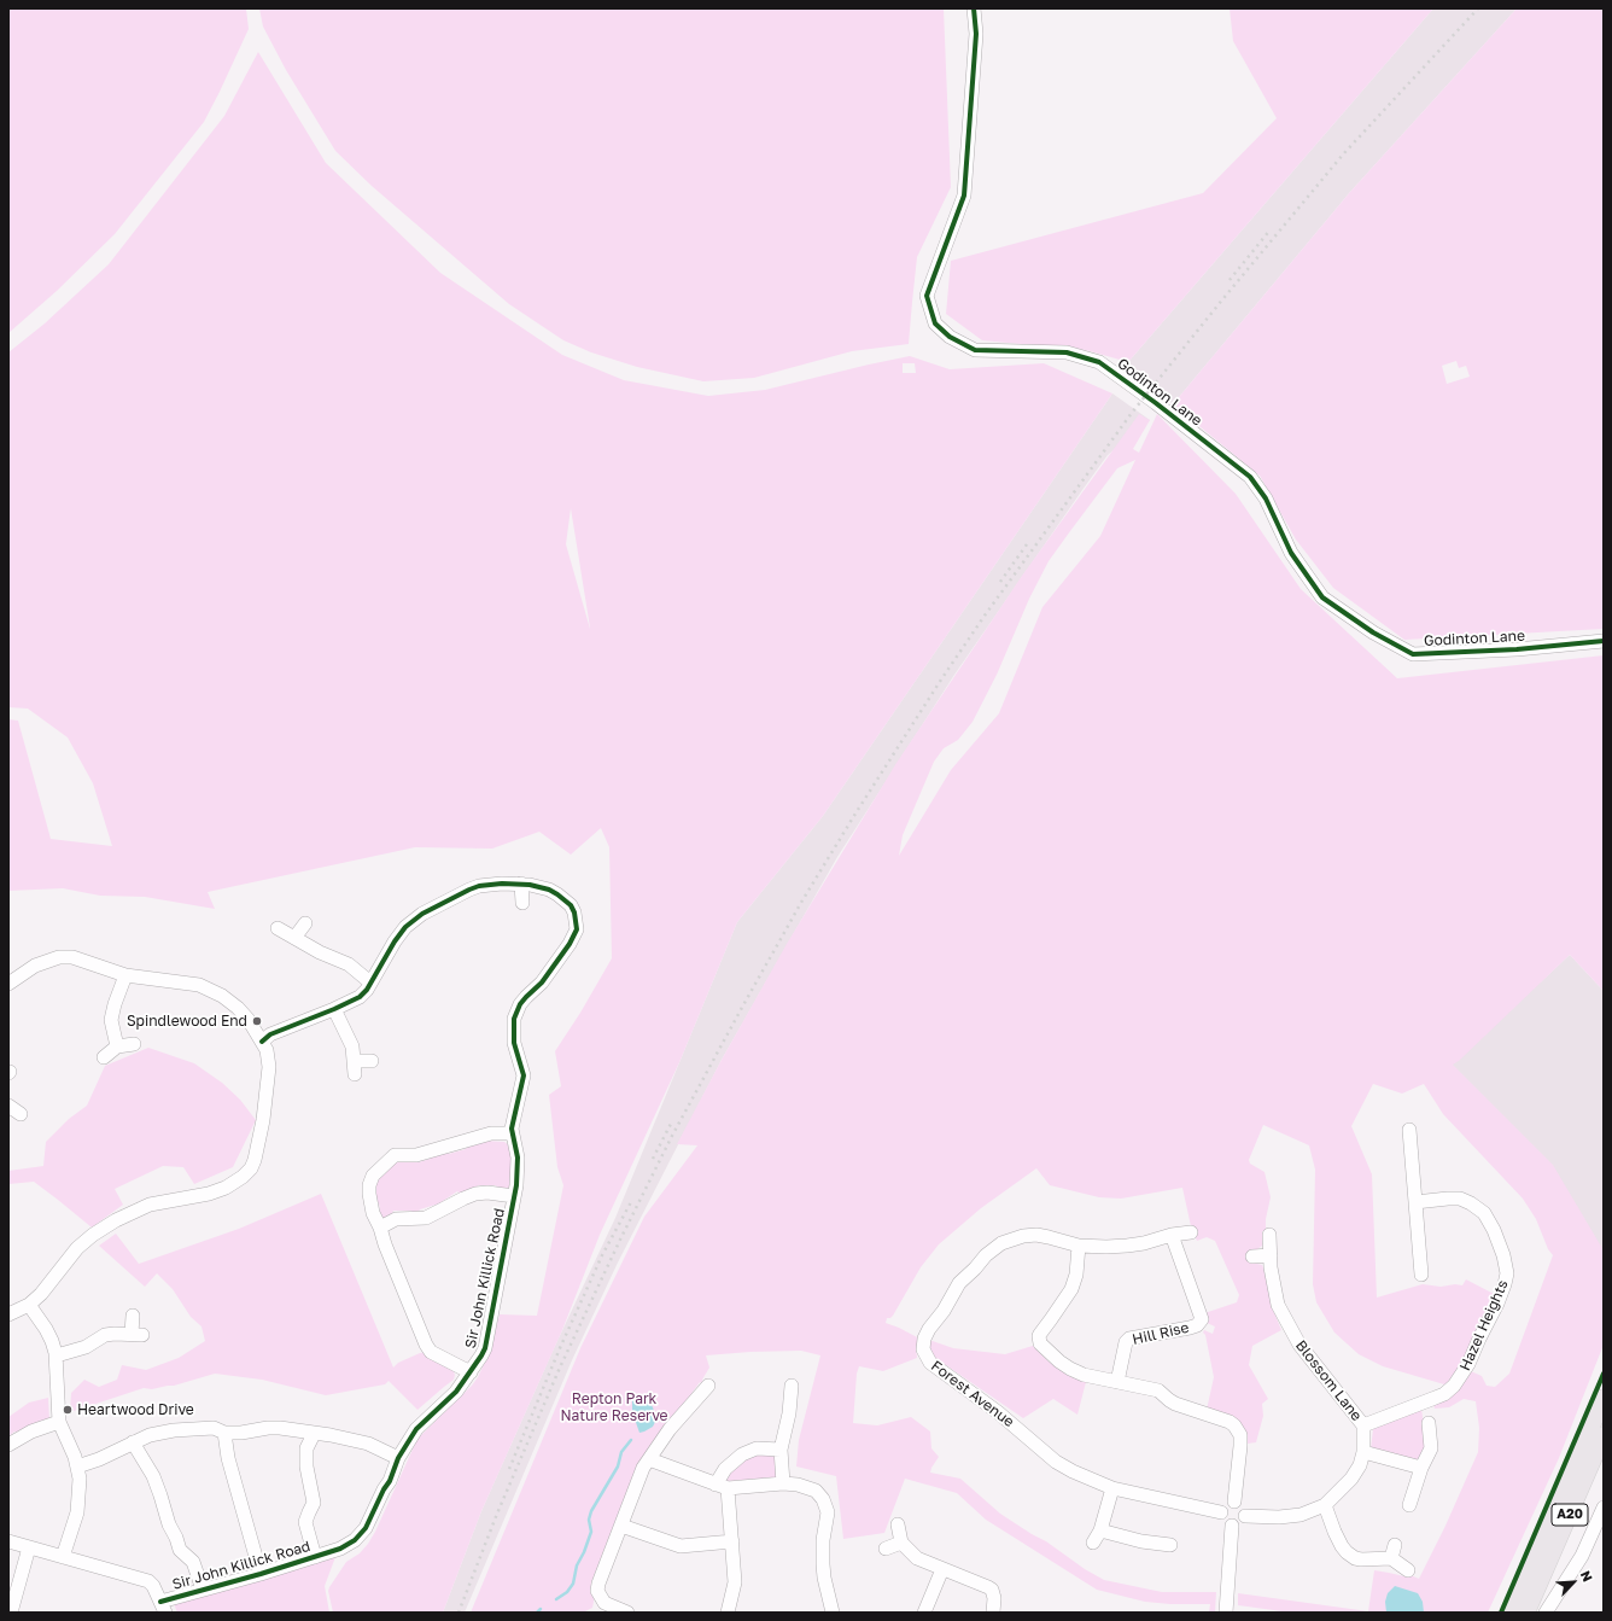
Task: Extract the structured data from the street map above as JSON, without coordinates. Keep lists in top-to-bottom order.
{
  "streets": {
    "main road": ["A20"],
    "street": [
      "Godinton Lane",
      "Sir John Killick Road",
      "Hazel Heights",
      "Hill Rise",
      "Blossom Lane",
      "Forest Avenue"
    ]
  },
  "crossings": [
    ["Hazel Heights", "Blossom Lane"],
    ["Hill Rise", "Forest Avenue"],
    ["Blossom Lane", "Forest Avenue"]
  ],
  "parks": ["Repton Park Nature Reserve"],
  "places": ["Spindlewood End", "Heartwood Drive"],
  "north": "top right"
}
